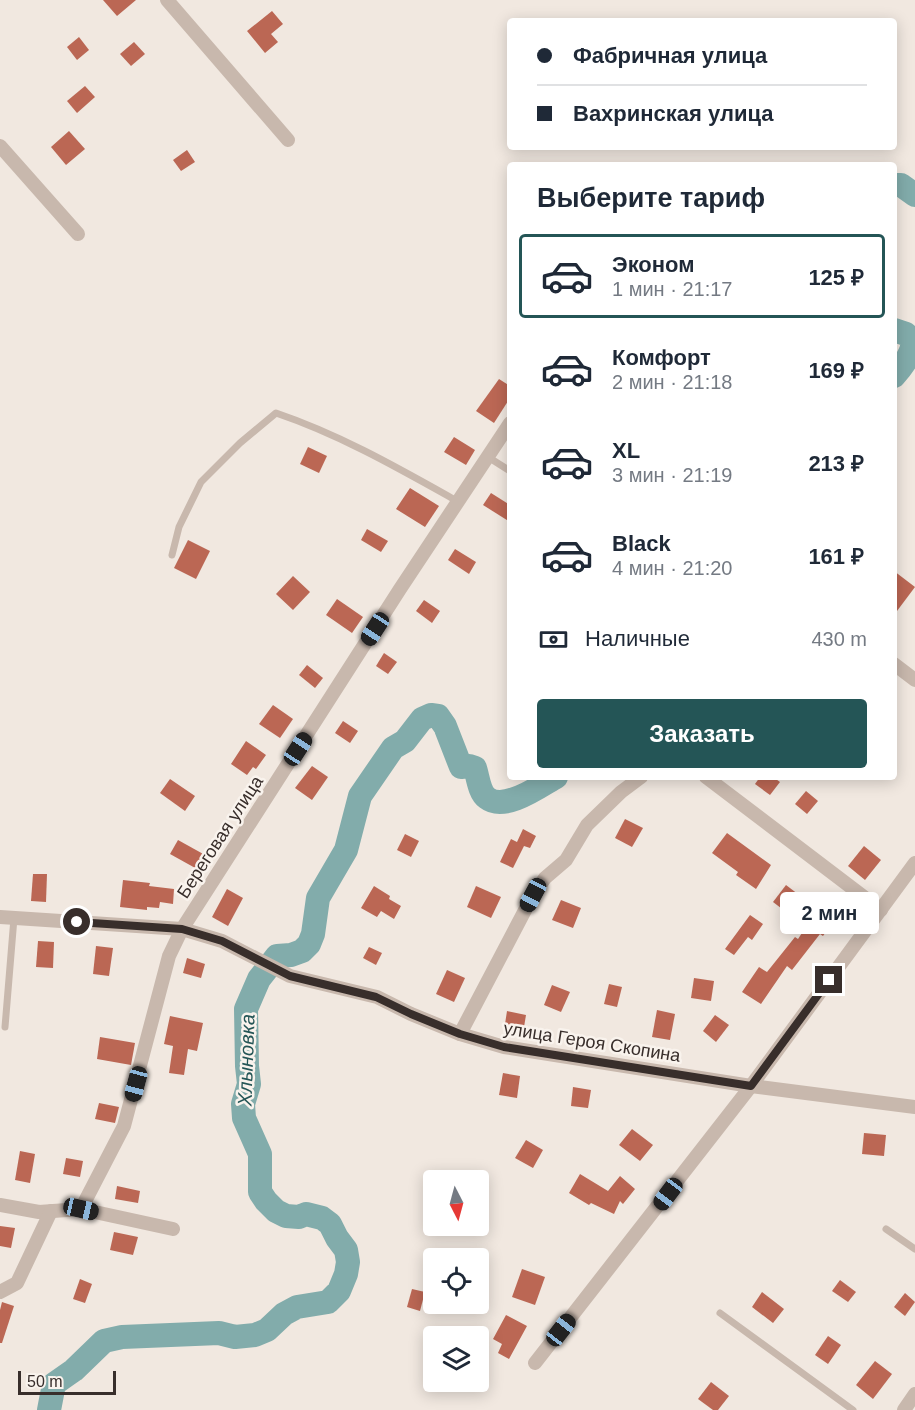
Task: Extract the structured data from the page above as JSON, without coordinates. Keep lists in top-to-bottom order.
{
  "streets": {
    "street": ["Береговая улица", "улица Героя Скопина"]
  },
  "crossings": [
    ["Береговая улица", "улица Героя Скопина"]
  ],
  "water": ["Хлыновка"],
  "scale_bar": "50 m",
  "north": "bottom",
  "page": {
    "banner": ["Фабричная улица", "Вахринская улица"],
    "heading": "Выберите тариф",
    "list": [
      {
        "name": "Эконом",
        "note": "1 мин · 21:17",
        "value": "125 ₽"
      },
      {
        "name": "Комфорт",
        "note": "2 мин · 21:18",
        "value": "169 ₽"
      },
      {
        "name": "XL",
        "note": "3 мин · 21:19",
        "value": "213 ₽"
      },
      {
        "name": "Black",
        "note": "4 мин · 21:20",
        "value": "161 ₽"
      }
    ],
    "pay": ["Наличные", "430 m"],
    "buttons": "Заказать",
    "bubble": "2 мин",
    "scale": "50 m"
  }
}
